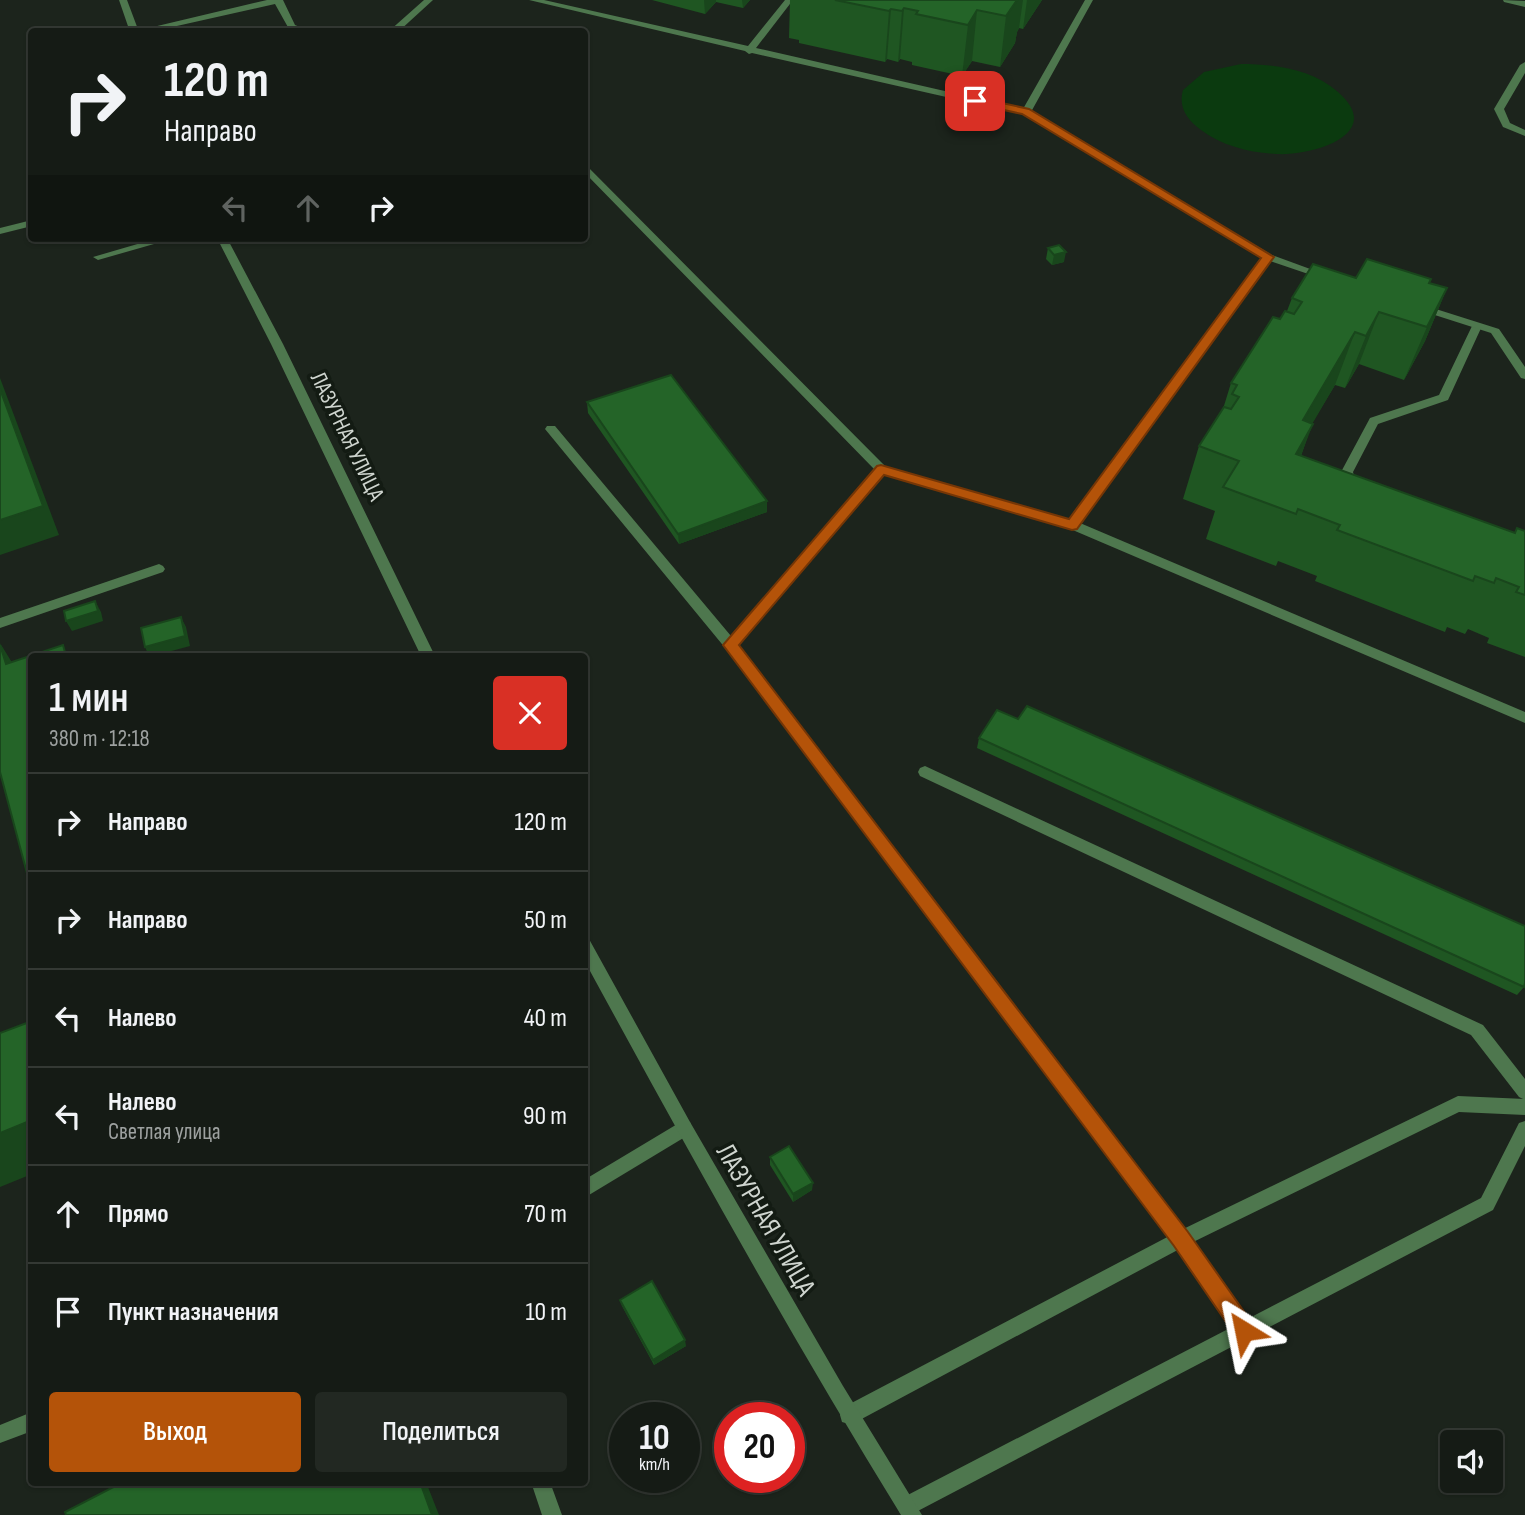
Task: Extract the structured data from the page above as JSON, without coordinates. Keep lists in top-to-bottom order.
{
  "streets": {
    "street": ["ЛАЗУРНАЯ УЛИЦА"]
  },
  "page": {
    "turn": ["120 m", "Направо"],
    "heading": ["1 мин", "380 m · 12:18"],
    "list": [
      {
        "name": "Направо",
        "value": "120 m"
      },
      {
        "name": "Направо",
        "value": "50 m"
      },
      {
        "name": "Налево",
        "value": "40 m"
      },
      {
        "name": "Налево",
        "note": "Светлая улица",
        "value": "90 m"
      },
      {
        "name": "Прямо",
        "value": "70 m"
      },
      {
        "name": "Пункт назначения",
        "value": "10 m"
      }
    ],
    "buttons": ["Выход", "Поделиться"],
    "speed": "10 km/h",
    "limit": "20"
  }
}
